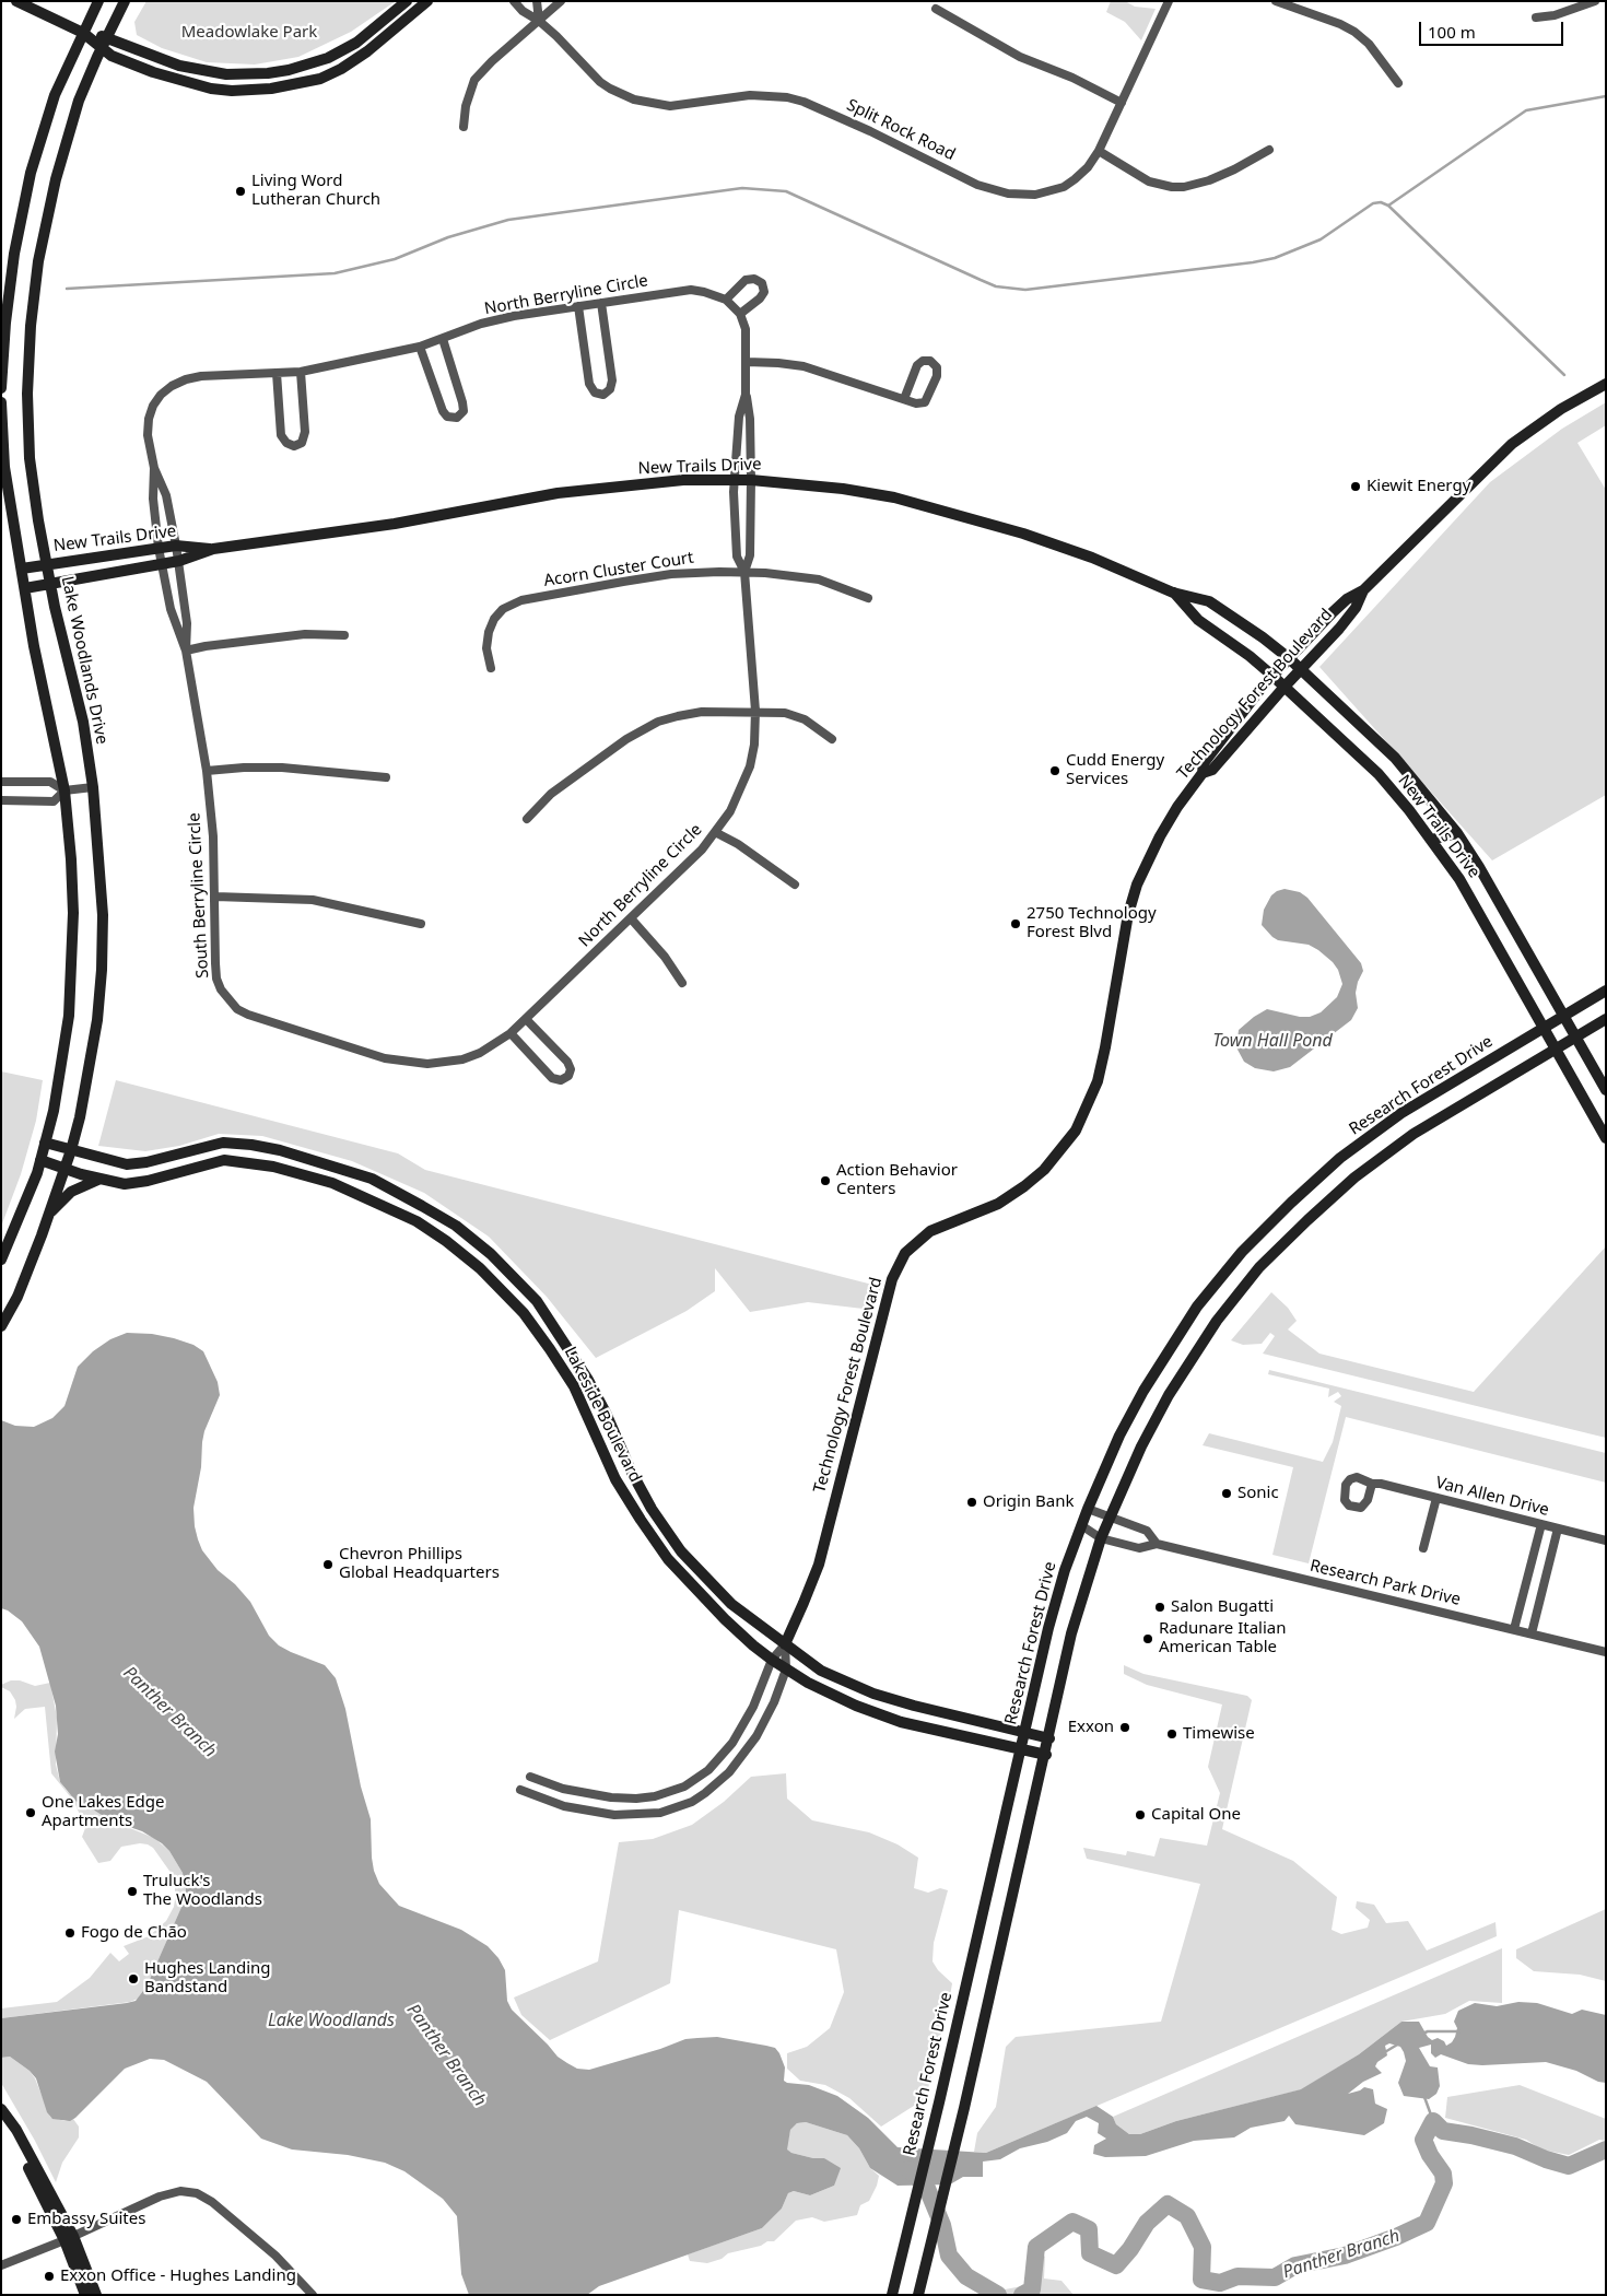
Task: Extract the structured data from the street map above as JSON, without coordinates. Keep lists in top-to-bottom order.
{
  "streets": {
    "street": [
      "Split Rock Road",
      "North Berryline Circle",
      "New Trails Drive",
      "Acorn Cluster Court",
      "Lake Woodlands Drive",
      "Technology Forest Boulevard",
      "South Berryline Circle",
      "Research Forest Drive",
      "Lakeside Boulevard",
      "Van Allen Drive",
      "Research Park Drive"
    ]
  },
  "crossings": [
    ["North Berryline Circle", "New Trails Drive"],
    ["North Berryline Circle", "Acorn Cluster Court"],
    ["North Berryline Circle", "South Berryline Circle"],
    ["New Trails Drive", "Lake Woodlands Drive"],
    ["New Trails Drive", "Technology Forest Boulevard"],
    ["New Trails Drive", "South Berryline Circle"],
    ["New Trails Drive", "Research Forest Drive"],
    ["Lake Woodlands Drive", "Lakeside Boulevard"],
    ["Technology Forest Boulevard", "Lakeside Boulevard"],
    ["Research Forest Drive", "Lakeside Boulevard"],
    ["Research Forest Drive", "Research Park Drive"]
  ],
  "water": ["Town Hall Pond", "Panther Branch", "Lake Woodlands"],
  "parks": ["Meadowlake Park"],
  "places": [
    "Living Word Lutheran Church",
    "Kiewit Energy",
    "Cudd Energy Services",
    "2750 Technology Forest Blvd",
    "Action Behavior Centers",
    "Sonic",
    "Origin Bank",
    "Chevron Phillips Global Headquarters",
    "Salon Bugatti",
    "Radunare Italian American Table",
    "Exxon",
    "Timewise",
    "One Lakes Edge Apartments",
    "Capital One",
    "Truluck's The Woodlands",
    "Fogo de Chão",
    "Hughes Landing Bandstand",
    "Embassy Suites",
    "Exxon Office - Hughes Landing"
  ],
  "scale_bar": "100 m"
}
